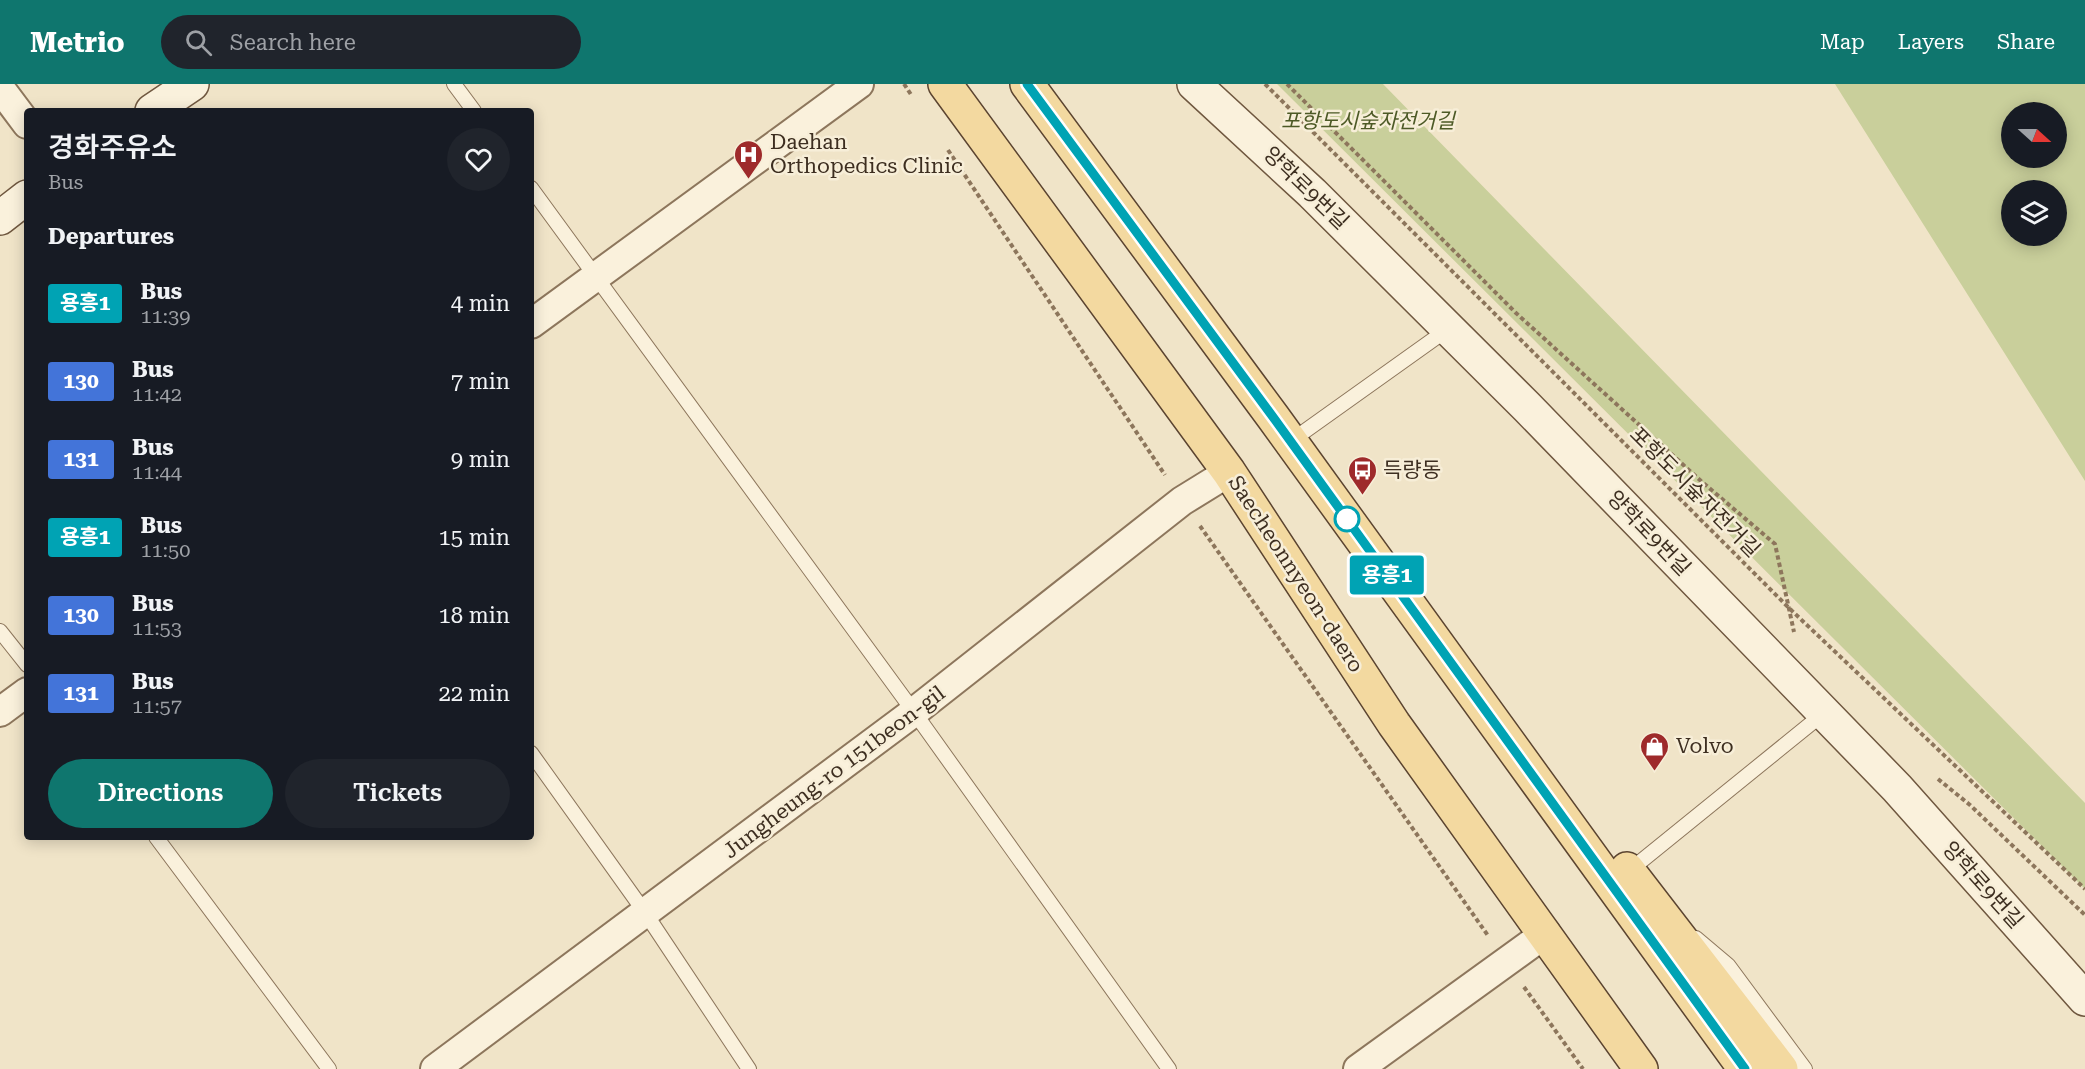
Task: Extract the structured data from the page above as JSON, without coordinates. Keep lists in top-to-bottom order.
{
  "streets": {
    "main road": ["양학로9번길", "Saecheonnyeon-daero"],
    "street": ["Jungheung-ro 151beon-gil"],
    "path": ["포항도시숲자전거길"]
  },
  "crossings": [
    ["Saecheonnyeon-daero", "Jungheung-ro 151beon-gil"]
  ],
  "parks": ["포항도시숲자전거길"],
  "places": {
    "hospital": ["Daehan Orthopedics Clinic"],
    "bus stop": ["득량동"],
    "shop": ["Volvo"]
  },
  "lines": ["bus line 용흥1"],
  "north": "right",
  "page": {
    "header": "Metrio",
    "search": "Search here",
    "nav": ["Map", "Layers", "Share"],
    "on_map": "용흥1",
    "heading": [
      ["경화주유소", "Bus"],
      "Departures"
    ],
    "list": [
      {
        "mark": "용흥1",
        "name": "Bus",
        "note": "11:39",
        "value": "4 min"
      },
      {
        "mark": "130",
        "name": "Bus",
        "note": "11:42",
        "value": "7 min"
      },
      {
        "mark": "131",
        "name": "Bus",
        "note": "11:44",
        "value": "9 min"
      },
      {
        "mark": "용흥1",
        "name": "Bus",
        "note": "11:50",
        "value": "15 min"
      },
      {
        "mark": "130",
        "name": "Bus",
        "note": "11:53",
        "value": "18 min"
      },
      {
        "mark": "131",
        "name": "Bus",
        "note": "11:57",
        "value": "22 min"
      }
    ],
    "buttons": ["Directions", "Tickets"]
  }
}
